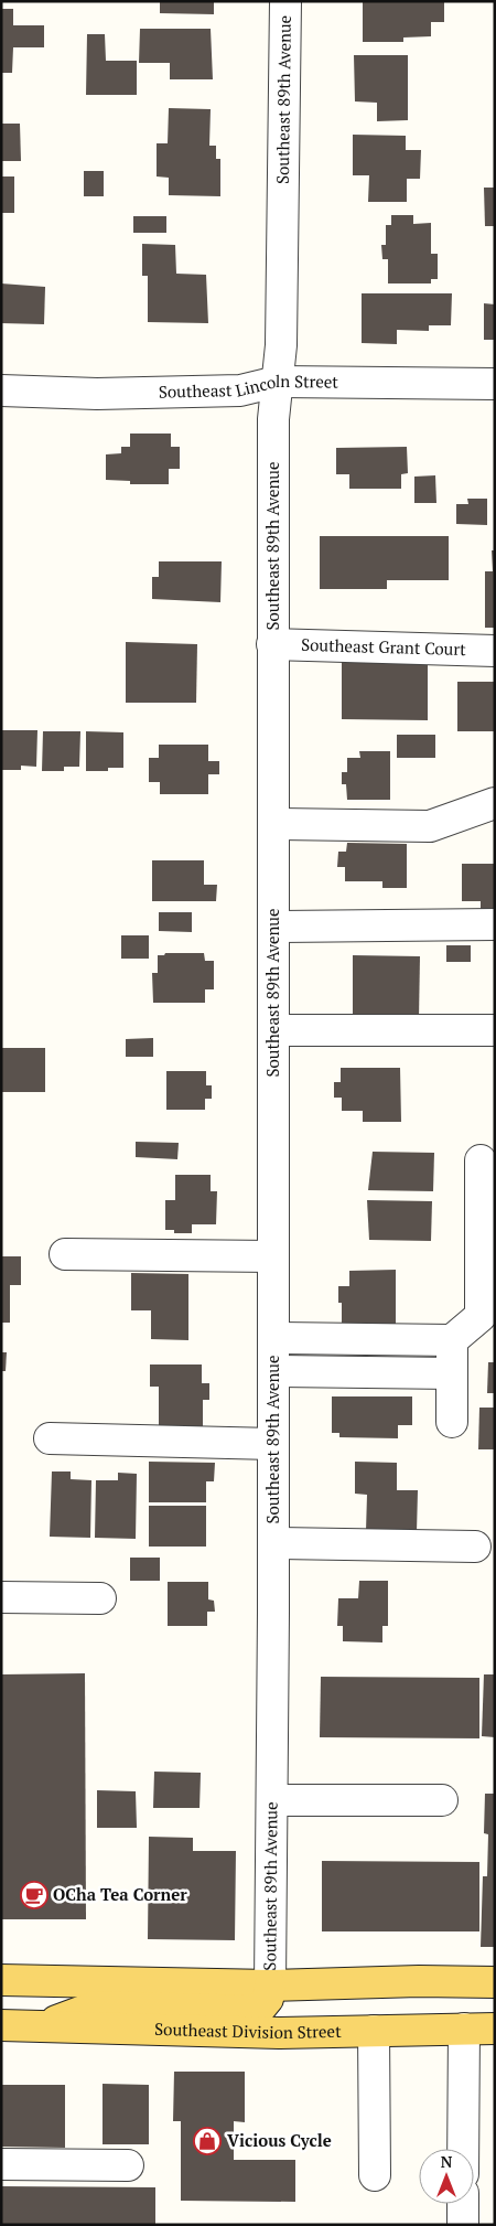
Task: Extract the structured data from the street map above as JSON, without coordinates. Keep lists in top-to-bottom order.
{
  "streets": {
    "main road": ["Southeast Division Street"],
    "street": ["Southeast 89th Avenue", "Southeast Lincoln Street", "Southeast Grant Court"]
  },
  "crossings": [
    ["Southeast 89th Avenue", "Southeast Lincoln Street"],
    ["Southeast 89th Avenue", "Southeast Grant Court"]
  ],
  "places": {
    "cafe": ["OCha Tea Corner"],
    "shop": ["Vicious Cycle"]
  },
  "north": "top"
}
